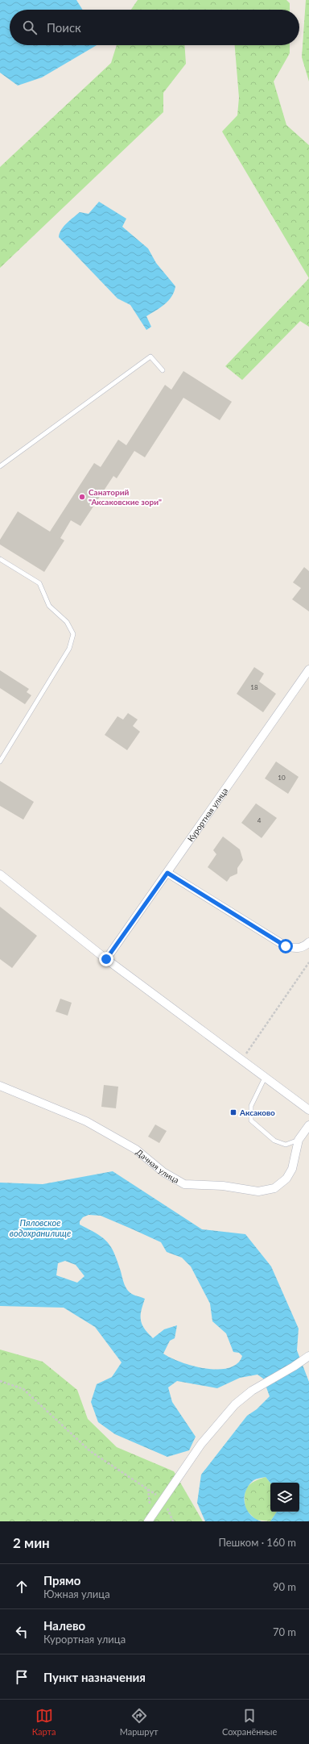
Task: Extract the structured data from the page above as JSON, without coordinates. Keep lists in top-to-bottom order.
{
  "streets": {
    "street": ["Курортная улица", "Дачная улица"]
  },
  "water": ["Пяловское водохранилище"],
  "places": {
    "other": ["Санаторий \"Аксаковские зори\""],
    "transit": ["Аксаково"]
  },
  "house_numbers": ["18", "10", "4"],
  "page": {
    "search": "Поиск",
    "heading": ["2 мин", "Пешком · 160 m"],
    "list": [
      ["Прямо", "Южная улица", "90 m"],
      ["Налево", "Курортная улица", "70 m"],
      "Пункт назначения"
    ],
    "nav": ["Карта", "Маршрут", "Сохранённые"]
  }
}
